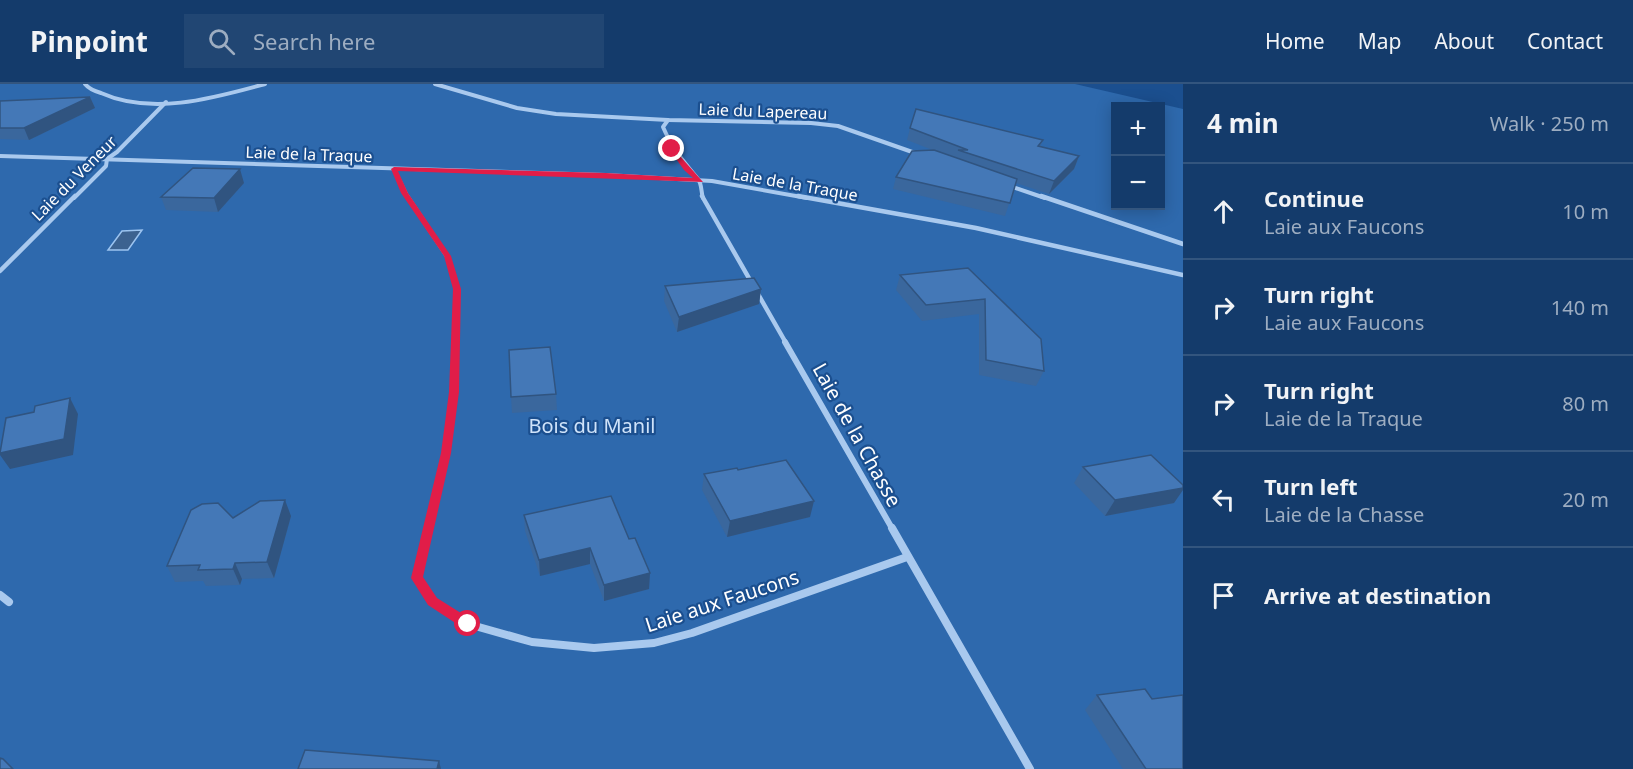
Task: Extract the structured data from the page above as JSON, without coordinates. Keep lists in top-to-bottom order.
{
  "streets": {
    "street": [
      "Laie du Lapereau",
      "Laie de la Traque",
      "Laie du Veneur",
      "Laie de la Chasse",
      "Laie aux Faucons"
    ]
  },
  "crossings": [
    ["Laie du Lapereau", "Laie de la Chasse"],
    ["Laie de la Traque", "Laie du Veneur"],
    ["Laie de la Traque", "Laie de la Chasse"],
    ["Laie de la Traque", "Laie aux Faucons"],
    ["Laie de la Chasse", "Laie aux Faucons"]
  ],
  "parks": ["Bois du Manil"],
  "page": {
    "header": "Pinpoint",
    "search": "Search here",
    "nav": [
      "Home",
      "Map",
      "About",
      "Contact"
    ],
    "heading": ["4 min", "Walk · 250 m"],
    "map_buttons": ["+", "−"],
    "list": [
      ["Continue", "Laie aux Faucons", "10 m"],
      ["Turn right", "Laie aux Faucons", "140 m"],
      ["Turn right", "Laie de la Traque", "80 m"],
      ["Turn left", "Laie de la Chasse", "20 m"],
      "Arrive at destination"
    ]
  }
}
